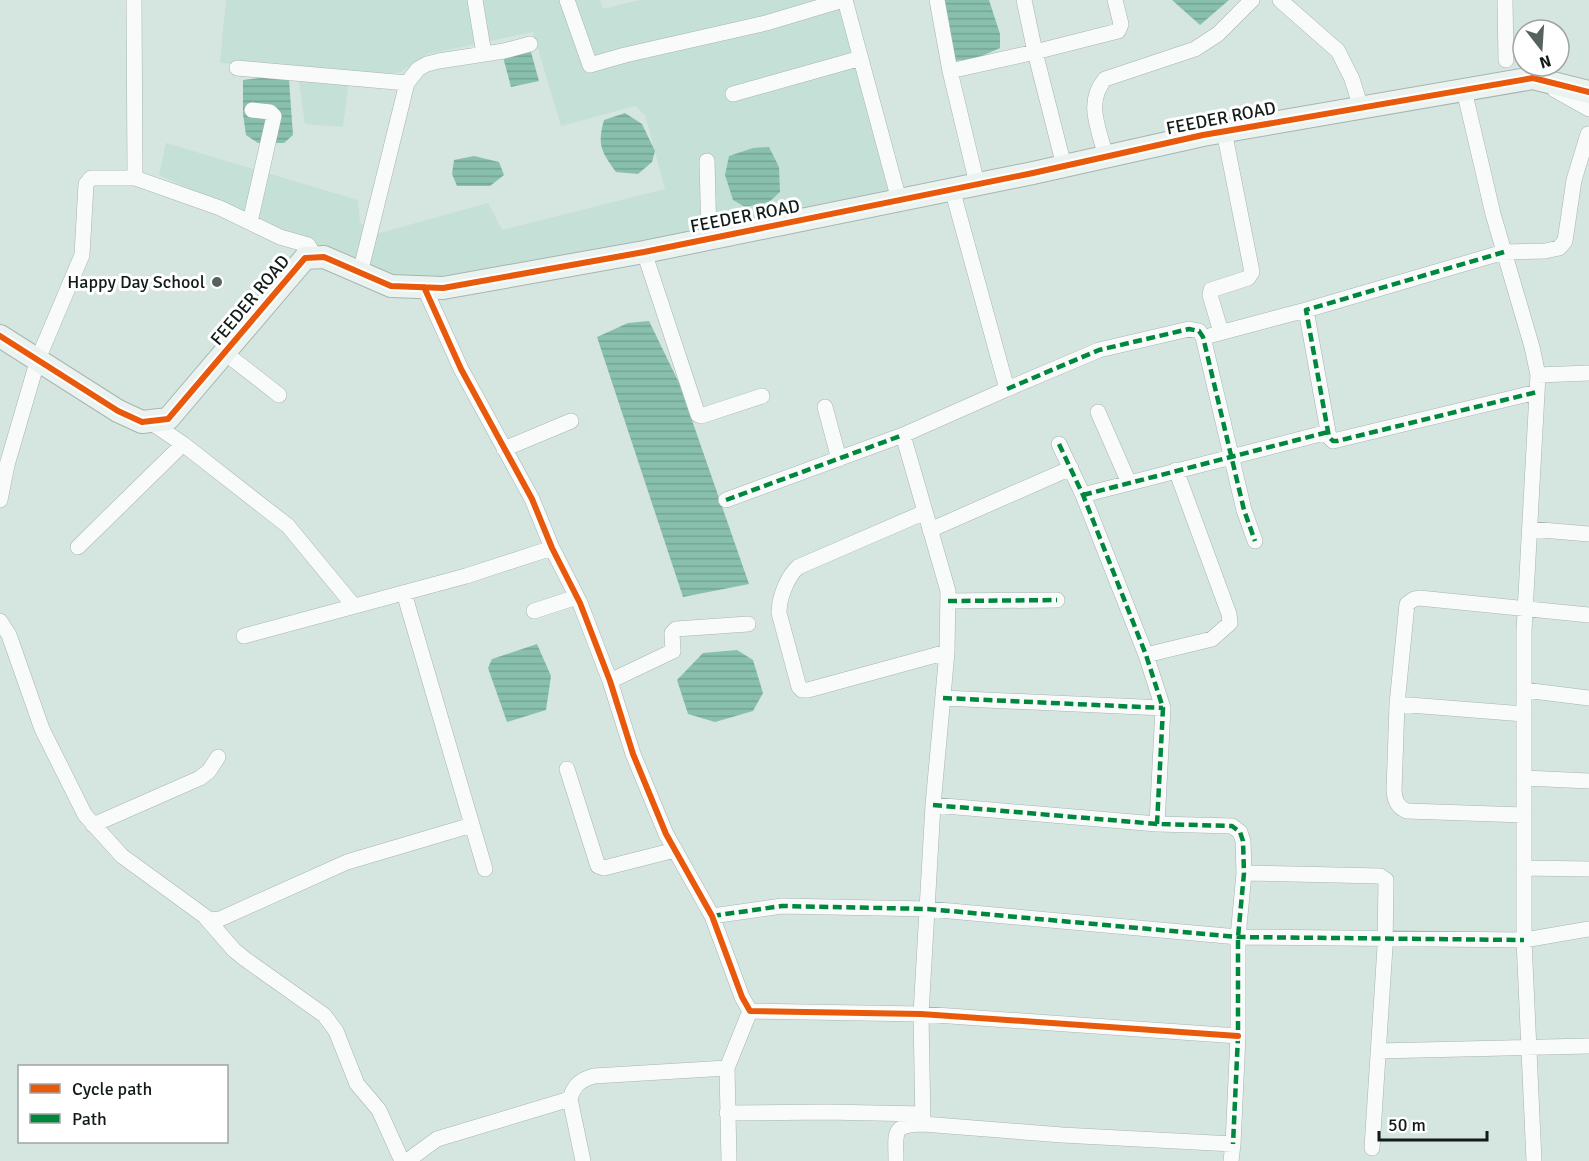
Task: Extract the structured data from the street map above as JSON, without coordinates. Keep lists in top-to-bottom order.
{
  "streets": {
    "street": ["FEEDER ROAD"]
  },
  "places": ["Happy Day School"],
  "legend": ["Cycle path", "Path"],
  "scale_bar": "50 m",
  "north": "bottom"
}
